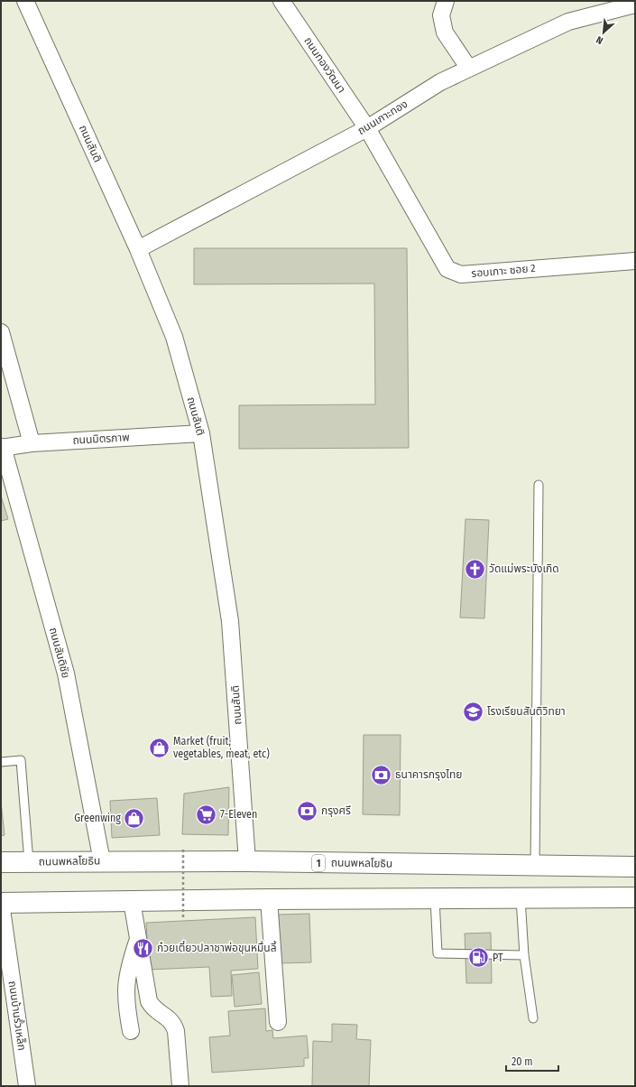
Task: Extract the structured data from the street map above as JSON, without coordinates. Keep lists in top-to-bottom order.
{
  "streets": {
    "main road": ["ถนนพหลโยธิน", "1"],
    "street": [
      "ถนนทองวัฒนา",
      "ถนนเกาะทอง",
      "ถนนสันติ",
      "รอบเกาะ ซอย 2",
      "ถนนมิตรภาพ",
      "ถนนสันติชัย",
      "ถนนบ้านรั้วเหล็ก"
    ]
  },
  "crossings": [
    ["ถนนทองวัฒนา", "ถนนเกาะทอง"],
    ["ถนนทองวัฒนา", "รอบเกาะ ซอย 2"],
    ["ถนนเกาะทอง", "ถนนสันติ"],
    ["ถนนเกาะทอง", "รอบเกาะ ซอย 2"],
    ["ถนนสันติ", "ถนนมิตรภาพ"],
    ["ถนนสันติ", "ถนนพหลโยธิน"],
    ["ถนนมิตรภาพ", "ถนนสันติชัย"],
    ["ถนนสันติชัย", "ถนนพหลโยธิน"]
  ],
  "places": {
    "church": ["วัดแม่พระบังเกิด"],
    "school or university": ["โรงเรียนสันติวิทยา"],
    "shop": ["Market (fruit, vegetables, meat, etc)", "Greenwing"],
    "bank": ["ธนาคารกรุงไทย", "กรุงศรี"],
    "supermarket": ["7-Eleven"],
    "restaurant": ["ก๋วยเตี๋ยวปลาชาพ่อขุนหมื่นลี้"],
    "fuel station": ["PT"]
  },
  "scale_bar": "20 m",
  "north": "bottom left"
}
